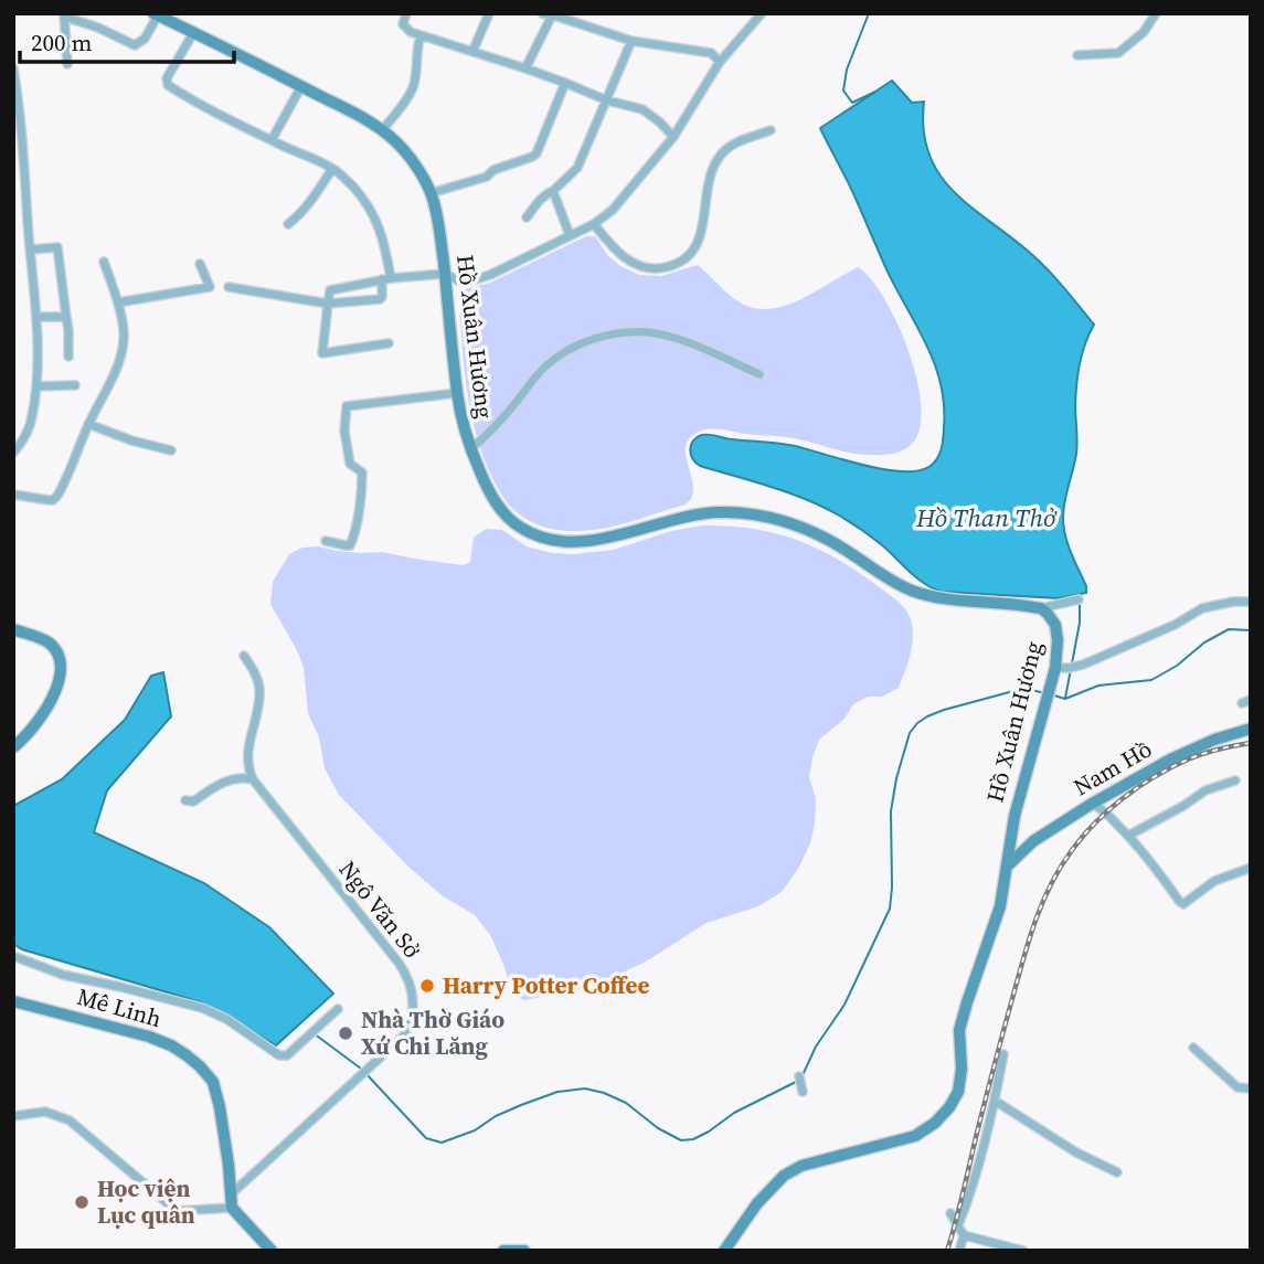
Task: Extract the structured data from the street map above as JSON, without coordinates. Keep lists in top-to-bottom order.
{
  "streets": {
    "main road": ["Hồ Xuân Hương", "Nam Hồ", "Mê Linh"],
    "street": ["Ngô Văn Sở"]
  },
  "crossings": [
    ["Hồ Xuân Hương", "Nam Hồ"],
    ["Ngô Văn Sở", "Mê Linh"]
  ],
  "water": ["Hồ Than Thở"],
  "places": ["Harry Potter Coffee", "Nhà Thờ Giáo Xứ Chi Lăng", "Học viện Lục quân"],
  "scale_bar": "200 m"
}
